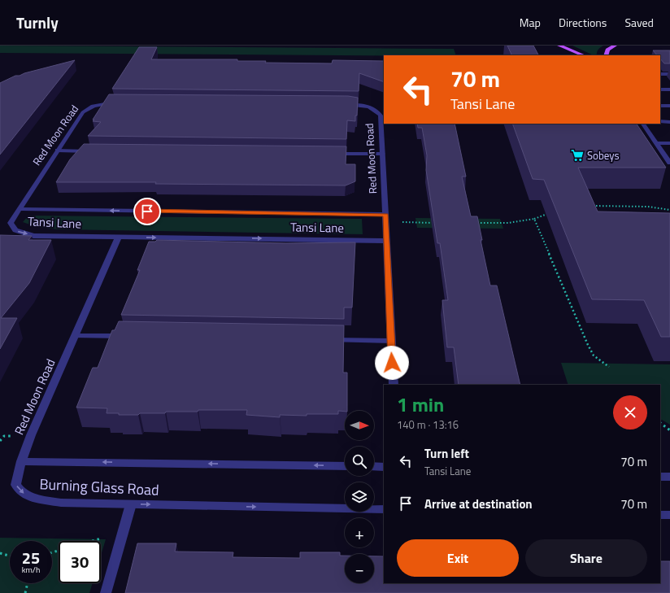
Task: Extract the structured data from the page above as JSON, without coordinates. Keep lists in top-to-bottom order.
{
  "streets": {
    "street": ["Red Moon Road", "Tansi Lane", "Burning Glass Road"]
  },
  "crossings": [
    ["Red Moon Road", "Tansi Lane"],
    ["Red Moon Road", "Burning Glass Road"]
  ],
  "places": {
    "supermarket": ["Sobeys"]
  },
  "north": "right",
  "page": {
    "header": "Turnly",
    "nav": ["Map", "Directions", "Saved"],
    "turn": ["70 m", "Tansi Lane"],
    "heading": ["1 min", "140 m · 13:16"],
    "map_buttons": ["+", "−"],
    "list": [
      {
        "name": "Turn left",
        "note": "Tansi Lane",
        "value": "70 m"
      },
      {
        "name": "Arrive at destination",
        "value": "70 m"
      }
    ],
    "buttons": ["Exit", "Share"],
    "speed": "25 km/h",
    "limit": "30"
  }
}
